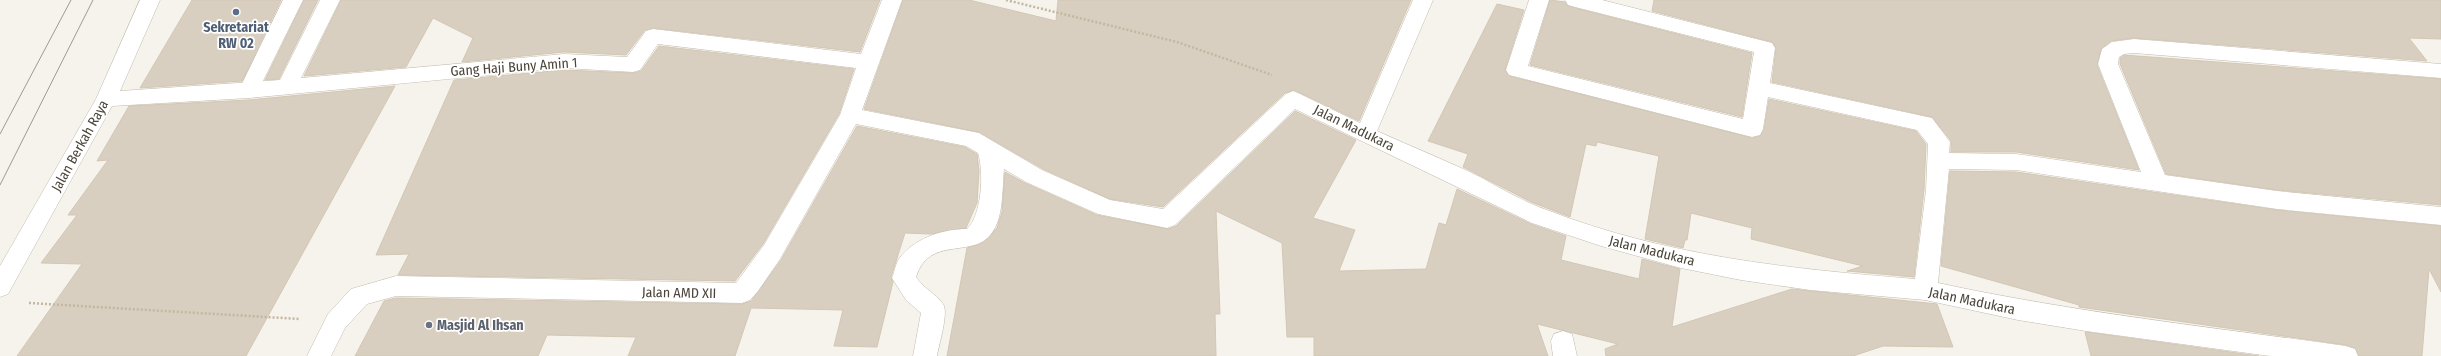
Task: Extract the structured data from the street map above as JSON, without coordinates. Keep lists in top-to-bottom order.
{
  "streets": {
    "street": [
      "Gang Haji Buny Amin 1",
      "Jalan Madukara",
      "Jalan Berkah Raya",
      "Jalan AMD XII"
    ]
  },
  "crossings": [
    ["Gang Haji Buny Amin 1", "Jalan AMD XII"]
  ],
  "places": ["Sekretariat RW 02", "Masjid Al Ihsan"]
}
